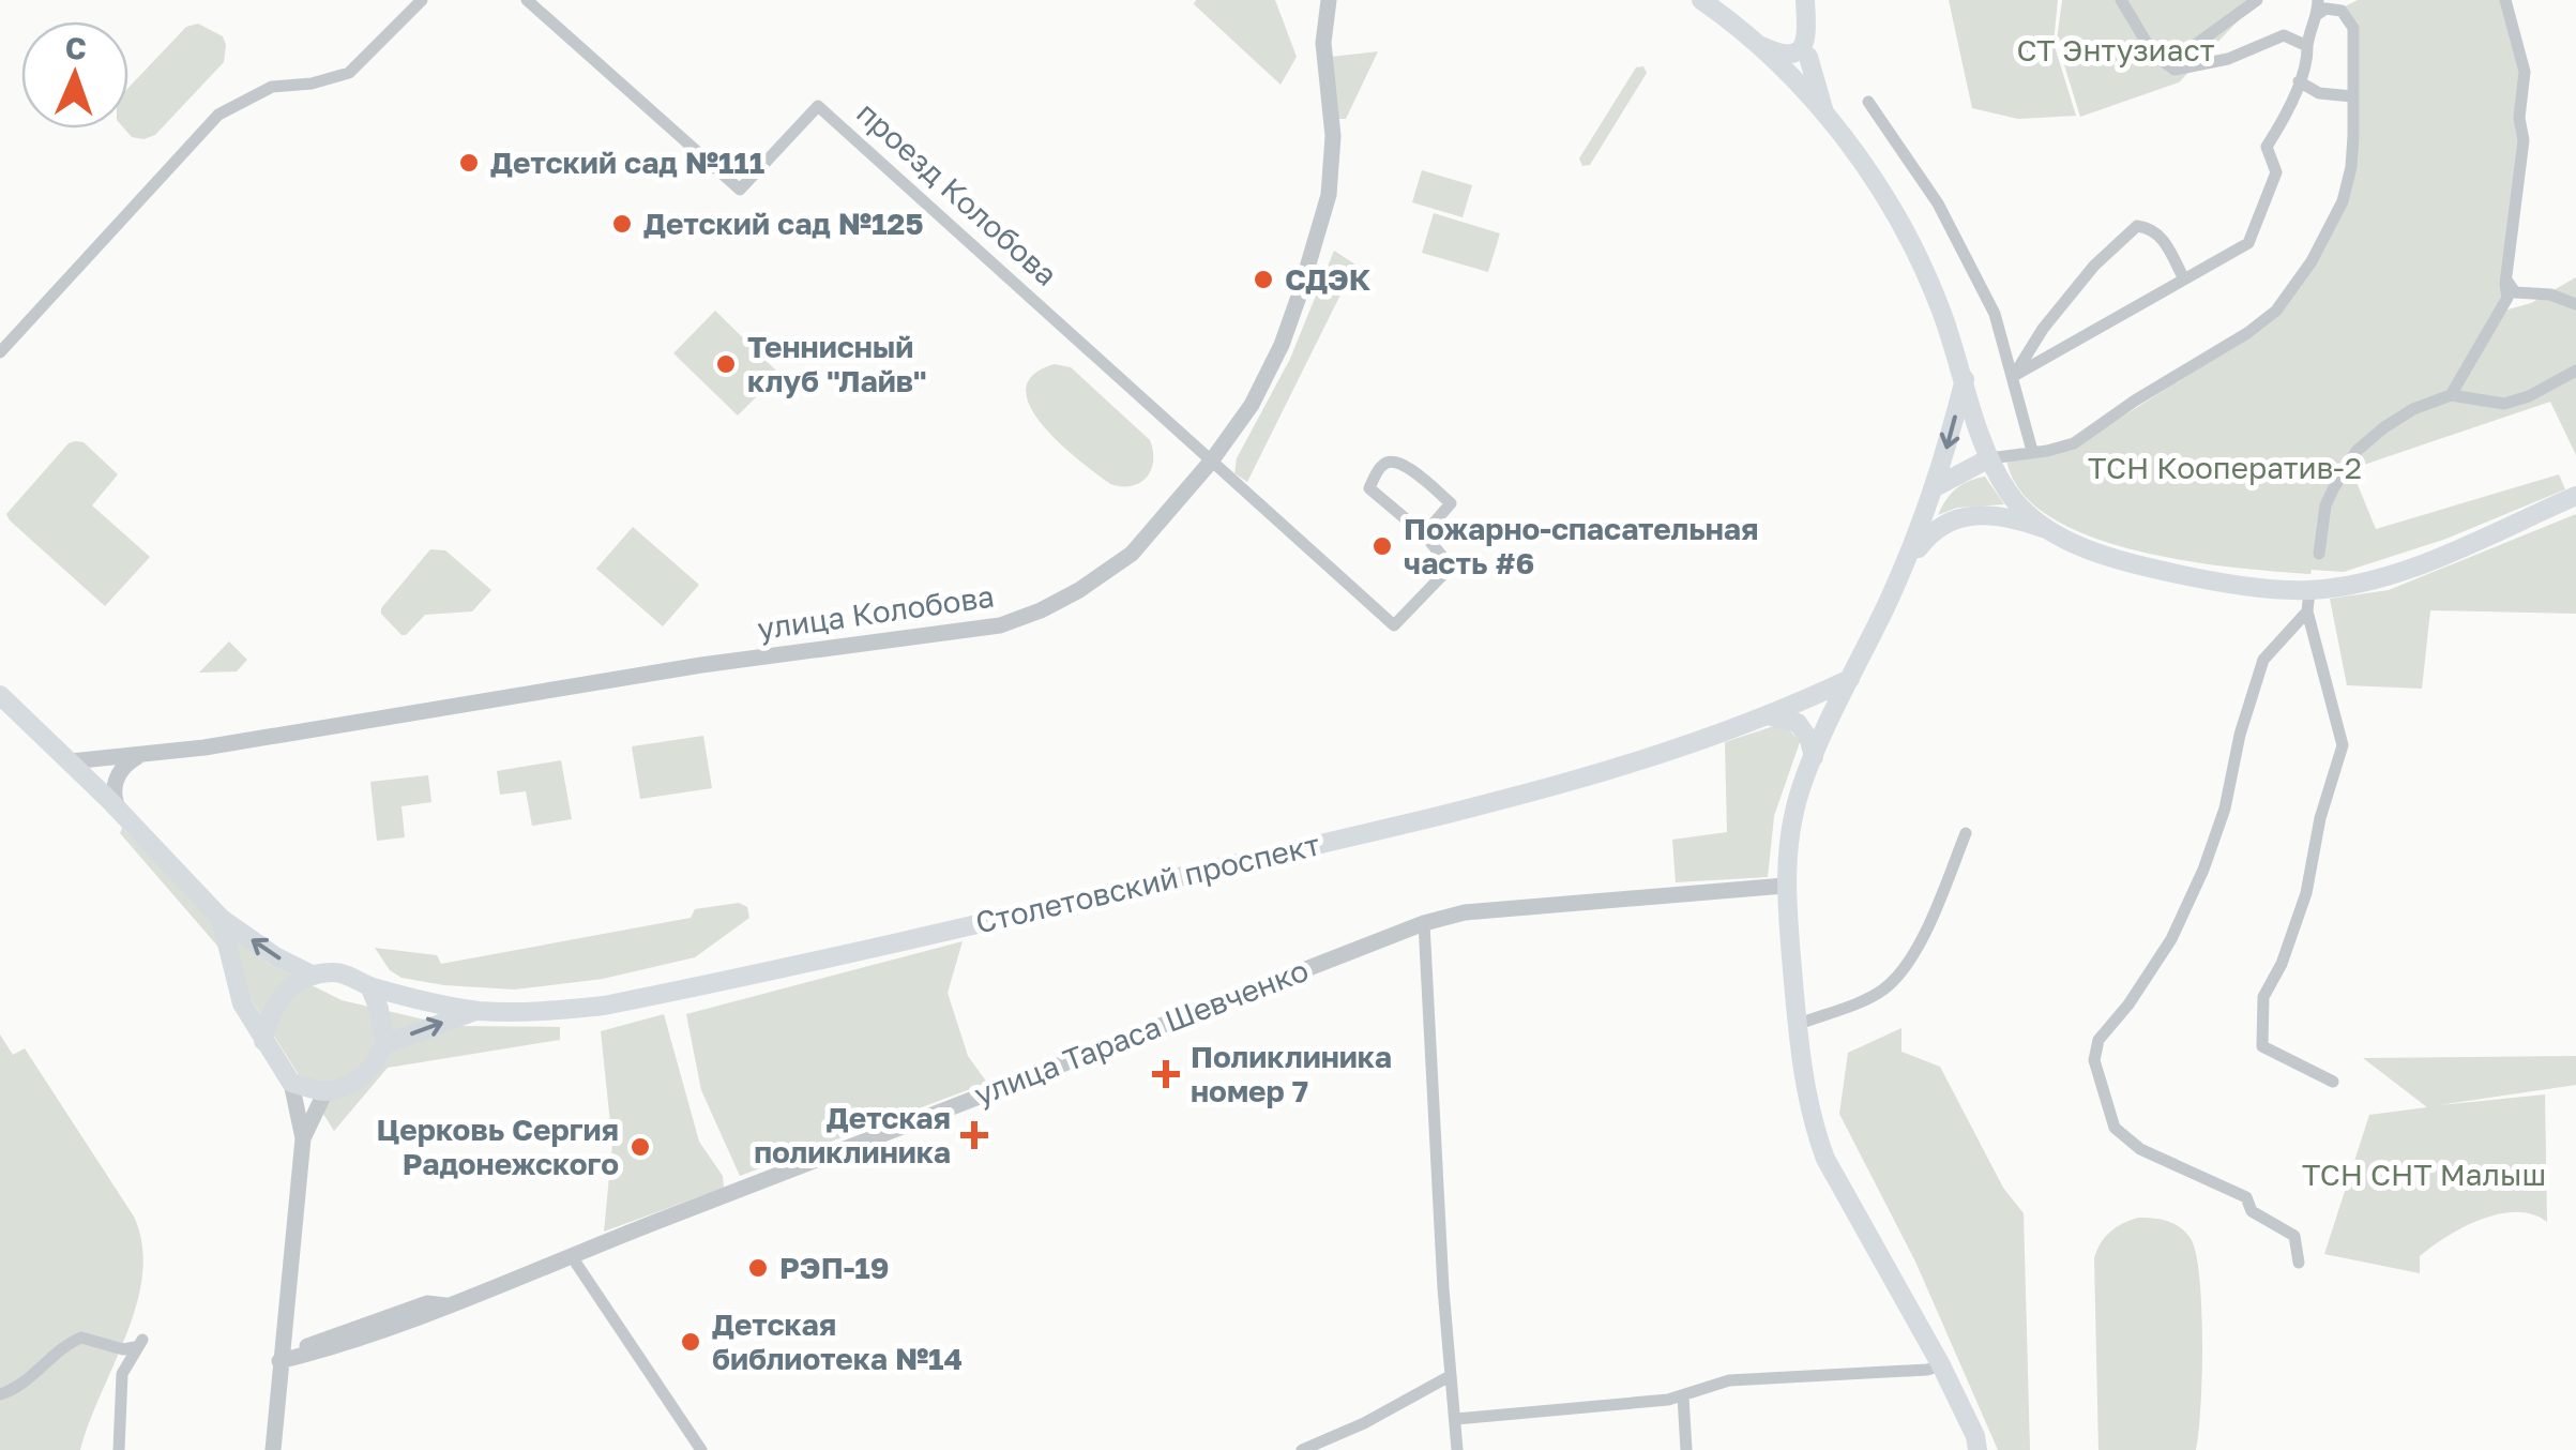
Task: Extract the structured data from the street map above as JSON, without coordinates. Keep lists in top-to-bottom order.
{
  "streets": {
    "main road": ["Столетовский проспект"],
    "street": ["проезд Колобова", "улица Колобова", "улица Тараса Шевченко"]
  },
  "crossings": [
    ["проезд Колобова", "улица Колобова"]
  ],
  "parks": ["СТ Энтузиаст", "ТСН Кооператив-2", "ТСН СНТ Малыш"],
  "places": {
    "other": [
      "Детский сад №111",
      "Детский сад №125",
      "СДЭК",
      "Теннисный клуб \"Лайв\"",
      "Пожарно-спасательная часть #6",
      "Церковь Сергия Радонежского",
      "РЭП-19",
      "Детская библиотека №14"
    ],
    "health": ["Поликлиника номер 7", "Детская поликлиника"]
  },
  "north": "top"
}
